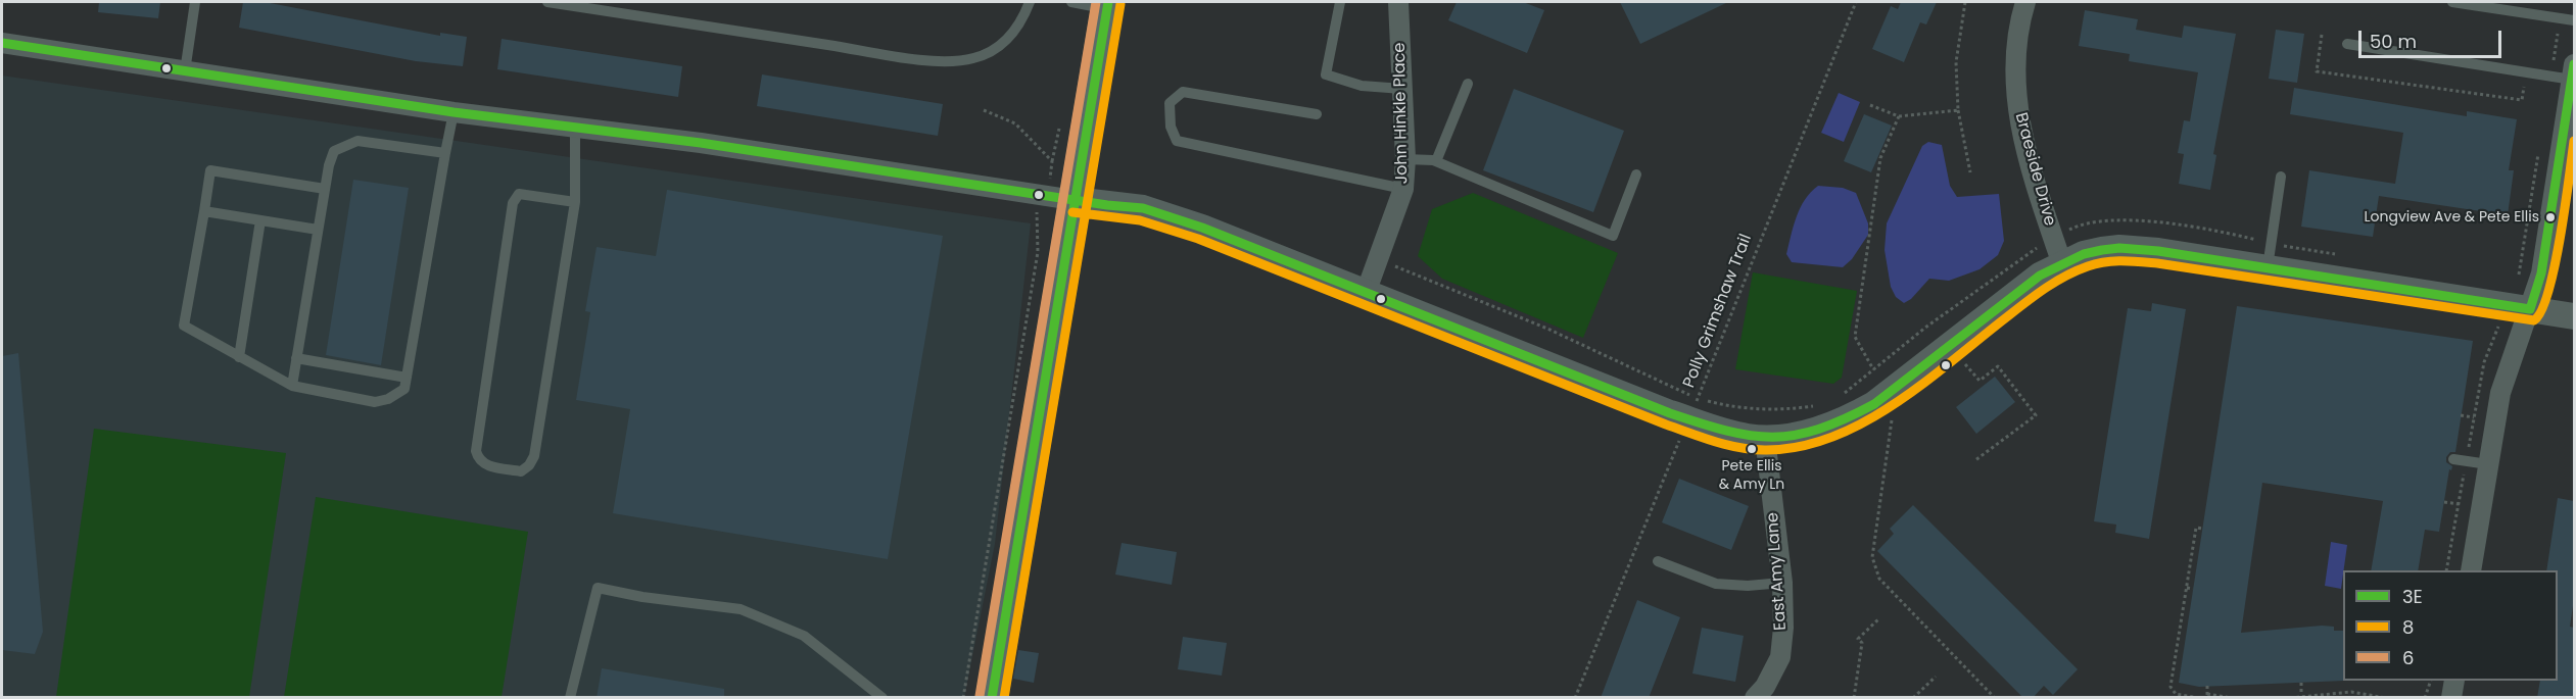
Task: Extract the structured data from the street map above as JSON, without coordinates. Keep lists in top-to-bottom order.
{
  "streets": {
    "street": ["John Hinkle Place", "Braeside Drive", "East Amy Lane"],
    "path": ["Polly Grimshaw Trail"]
  },
  "places": ["Longview Ave & Pete Ellis", "Pete Ellis & Amy Ln"],
  "lines": ["transit line 3E", "transit line 6", "transit line 8"],
  "legend": ["3E", "8", "6"],
  "scale_bar": "50 m"
}
